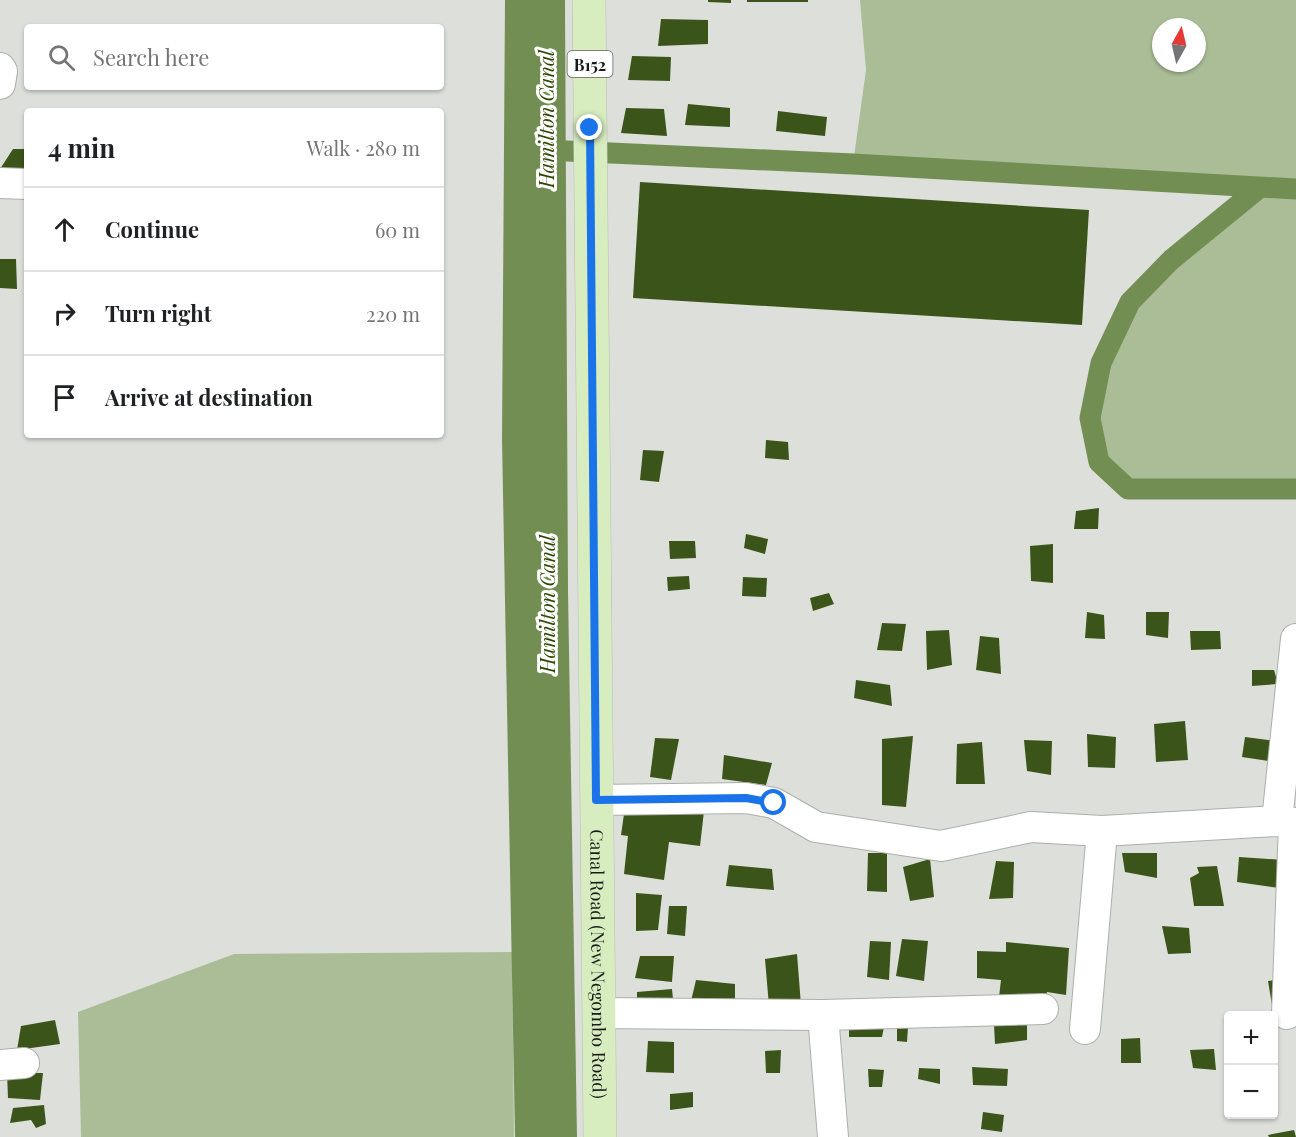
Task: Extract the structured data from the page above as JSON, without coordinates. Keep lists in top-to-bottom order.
{
  "streets": {
    "main road": ["B152", "Canal Road (New Negombo Road)"]
  },
  "water": ["Hamilton Canal"],
  "north": "top",
  "page": {
    "search": "Search here",
    "heading": ["4 min", "Walk · 280 m"],
    "list": [
      ["Continue", "60 m"],
      ["Turn right", "220 m"],
      "Arrive at destination"
    ],
    "map_buttons": ["+", "−"]
  }
}
